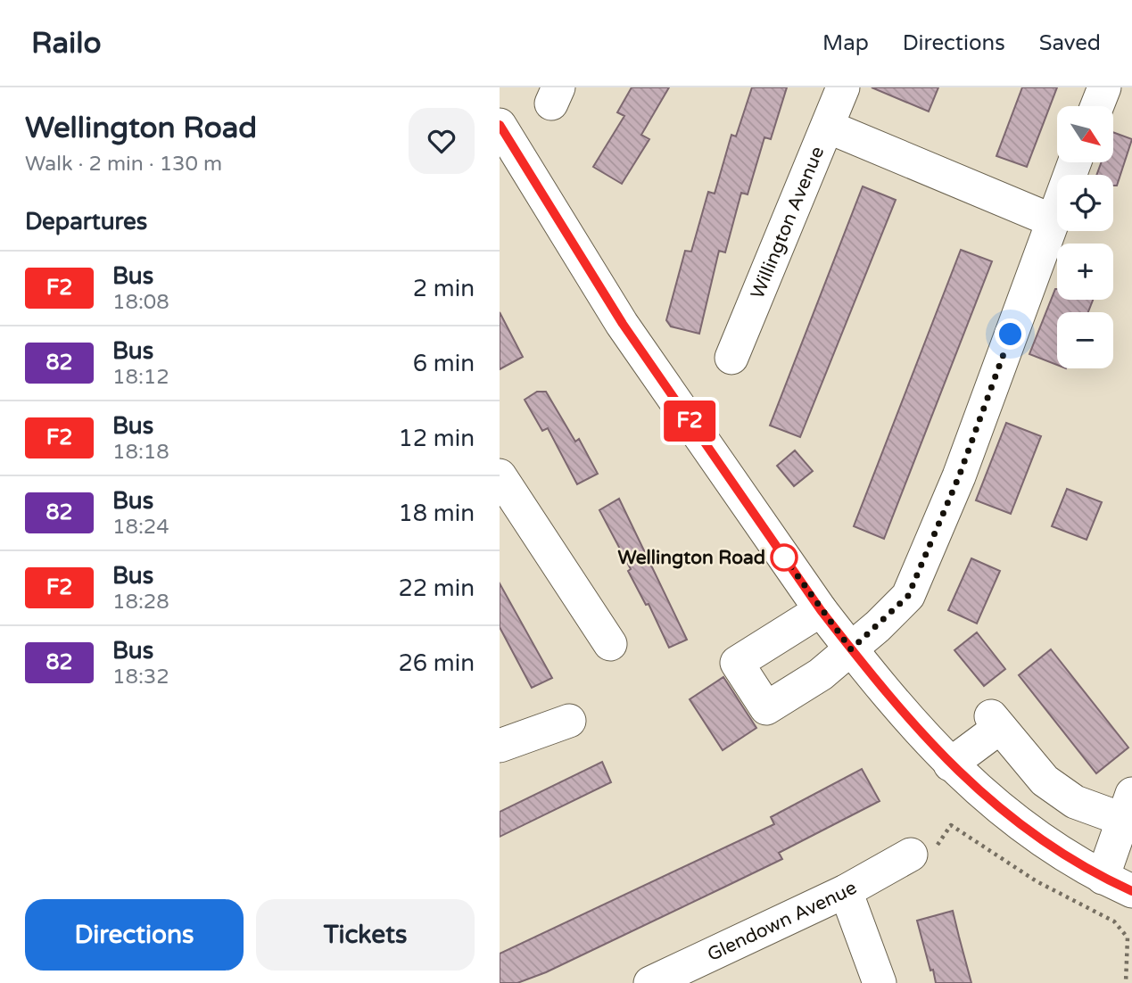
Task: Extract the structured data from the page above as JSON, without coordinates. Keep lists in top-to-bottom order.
{
  "streets": {
    "street": ["Willington Avenue", "Glendown Avenue"]
  },
  "places": ["Wellington Road"],
  "lines": ["bus line F2"],
  "north": "bottom right",
  "page": {
    "header": "Railo",
    "nav": ["Map", "Directions", "Saved"],
    "heading": [
      ["Wellington Road", "Walk · 2 min · 130 m"],
      "Departures"
    ],
    "on_map": "F2",
    "map_buttons": ["+", "−"],
    "list": [
      {
        "mark": "F2",
        "name": "Bus",
        "note": "18:08",
        "value": "2 min"
      },
      {
        "mark": "82",
        "name": "Bus",
        "note": "18:12",
        "value": "6 min"
      },
      {
        "mark": "F2",
        "name": "Bus",
        "note": "18:18",
        "value": "12 min"
      },
      {
        "mark": "82",
        "name": "Bus",
        "note": "18:24",
        "value": "18 min"
      },
      {
        "mark": "F2",
        "name": "Bus",
        "note": "18:28",
        "value": "22 min"
      },
      {
        "mark": "82",
        "name": "Bus",
        "note": "18:32",
        "value": "26 min"
      }
    ],
    "buttons": ["Directions", "Tickets"]
  }
}
